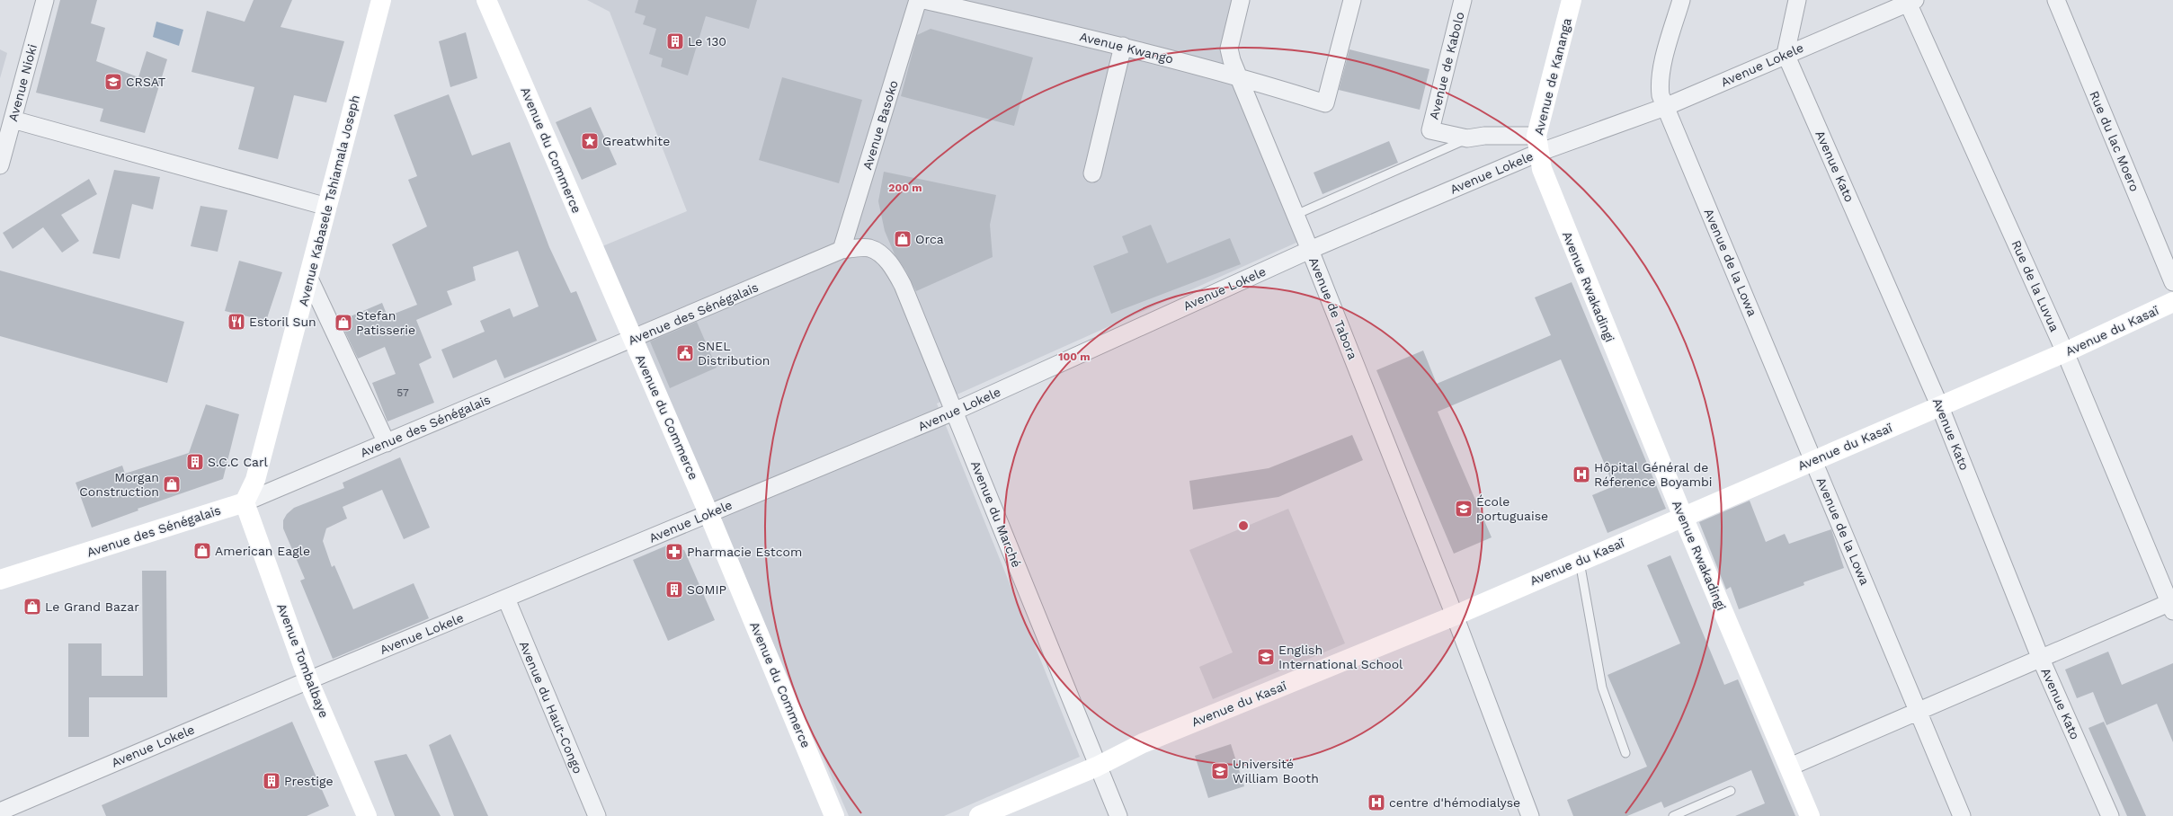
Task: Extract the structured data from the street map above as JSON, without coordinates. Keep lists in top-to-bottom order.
{
  "streets": {
    "street": [
      "Avenue Kwango",
      "Avenue Lokele",
      "Avenue de Kabolo",
      "Avenue de Kananga",
      "Avenue Nioki",
      "Avenue Basoko",
      "Rue du lac Moero",
      "Avenue du Commerce",
      "Avenue Kato",
      "Avenue Kabasele Tshiamala Joseph",
      "Avenue de la Lowa",
      "Rue de la Luvua",
      "Avenue Rwakadingi",
      "Avenue de Tabora",
      "Avenue des Sénégalais",
      "Avenue du Kasaï",
      "Avenue du Marché",
      "Avenue Tombalbaye",
      "Avenue du Haut-Congo"
    ]
  },
  "crossings": [
    ["Avenue Kwango", "Avenue de Tabora"],
    ["Avenue Lokele", "Avenue de Kananga"],
    ["Avenue Lokele", "Avenue du Commerce"],
    ["Avenue Lokele", "Avenue Kato"],
    ["Avenue Lokele", "Avenue de la Lowa"],
    ["Avenue Lokele", "Rue de la Luvua"],
    ["Avenue Lokele", "Avenue Rwakadingi"],
    ["Avenue Lokele", "Avenue de Tabora"],
    ["Avenue Lokele", "Avenue du Marché"],
    ["Avenue Lokele", "Avenue Tombalbaye"],
    ["Avenue Lokele", "Avenue du Haut-Congo"],
    ["Avenue de Kananga", "Avenue Rwakadingi"],
    ["Avenue Basoko", "Avenue des Sénégalais"],
    ["Avenue Basoko", "Avenue du Marché"],
    ["Avenue du Commerce", "Avenue des Sénégalais"],
    ["Avenue Kato", "Avenue du Kasaï"],
    ["Avenue Kabasele Tshiamala Joseph", "Avenue des Sénégalais"],
    ["Avenue Kabasele Tshiamala Joseph", "Avenue Tombalbaye"],
    ["Avenue de la Lowa", "Avenue du Kasaï"],
    ["Rue de la Luvua", "Avenue du Kasaï"],
    ["Avenue Rwakadingi", "Avenue du Kasaï"],
    ["Avenue de Tabora", "Avenue du Kasaï"],
    ["Avenue des Sénégalais", "Avenue du Marché"],
    ["Avenue des Sénégalais", "Avenue Tombalbaye"],
    ["Avenue du Kasaï", "Avenue du Marché"]
  ],
  "places": {
    "building": [
      "Le 130",
      "S.C.C Carl",
      "SOMIP",
      "Prestige"
    ],
    "school or university": [
      "CRSAT",
      "École portuguaise",
      "English International School",
      "Université William Booth"
    ],
    "place": ["Greatwhite"],
    "shop": [
      "Orca",
      "Stefan Patisserie",
      "Morgan Construction",
      "American Eagle",
      "Le Grand Bazar"
    ],
    "restaurant": ["Estoril Sun"],
    "public building": ["SNEL Distribution"],
    "hospital": ["Hôpital Général de Réference Boyambi", "centre d'hémodialyse"],
    "pharmacy": ["Pharmacie Estcom"]
  },
  "house_numbers": ["57"],
  "rings": ["200 m", "100 m"]
}
